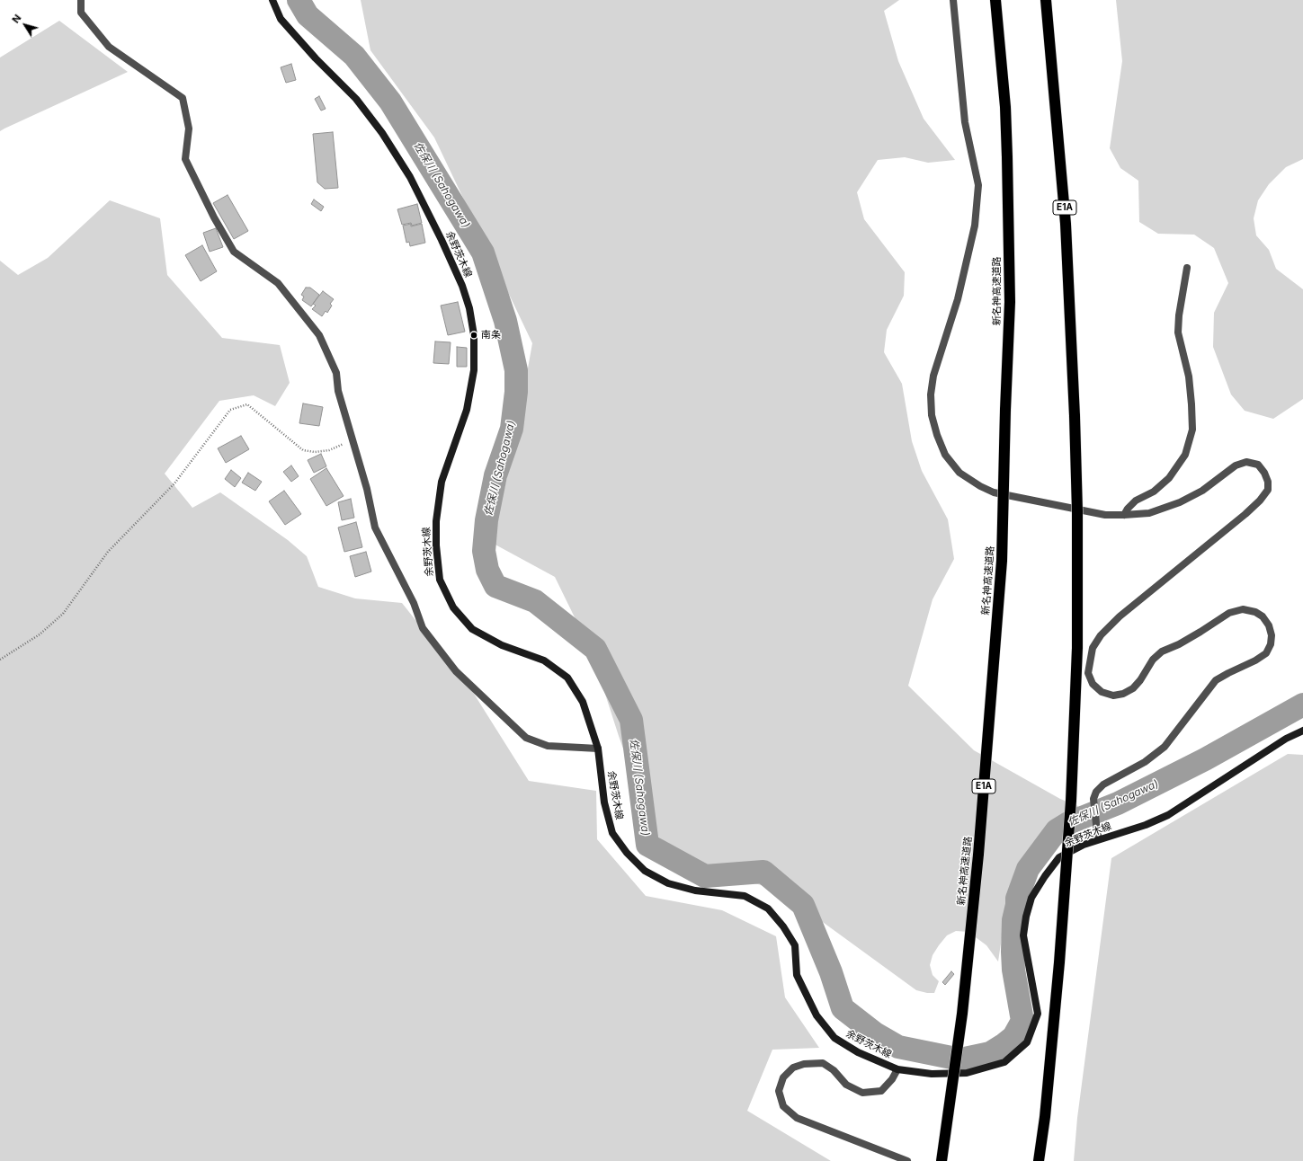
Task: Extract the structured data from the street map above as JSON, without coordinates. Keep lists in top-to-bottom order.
{
  "streets": {
    "highway": ["E1A", "新名神高速道路"],
    "main road": ["余野茨木線"]
  },
  "water": ["佐保川 (Sahogawa)"],
  "places": ["南条"],
  "north": "top left"
}
